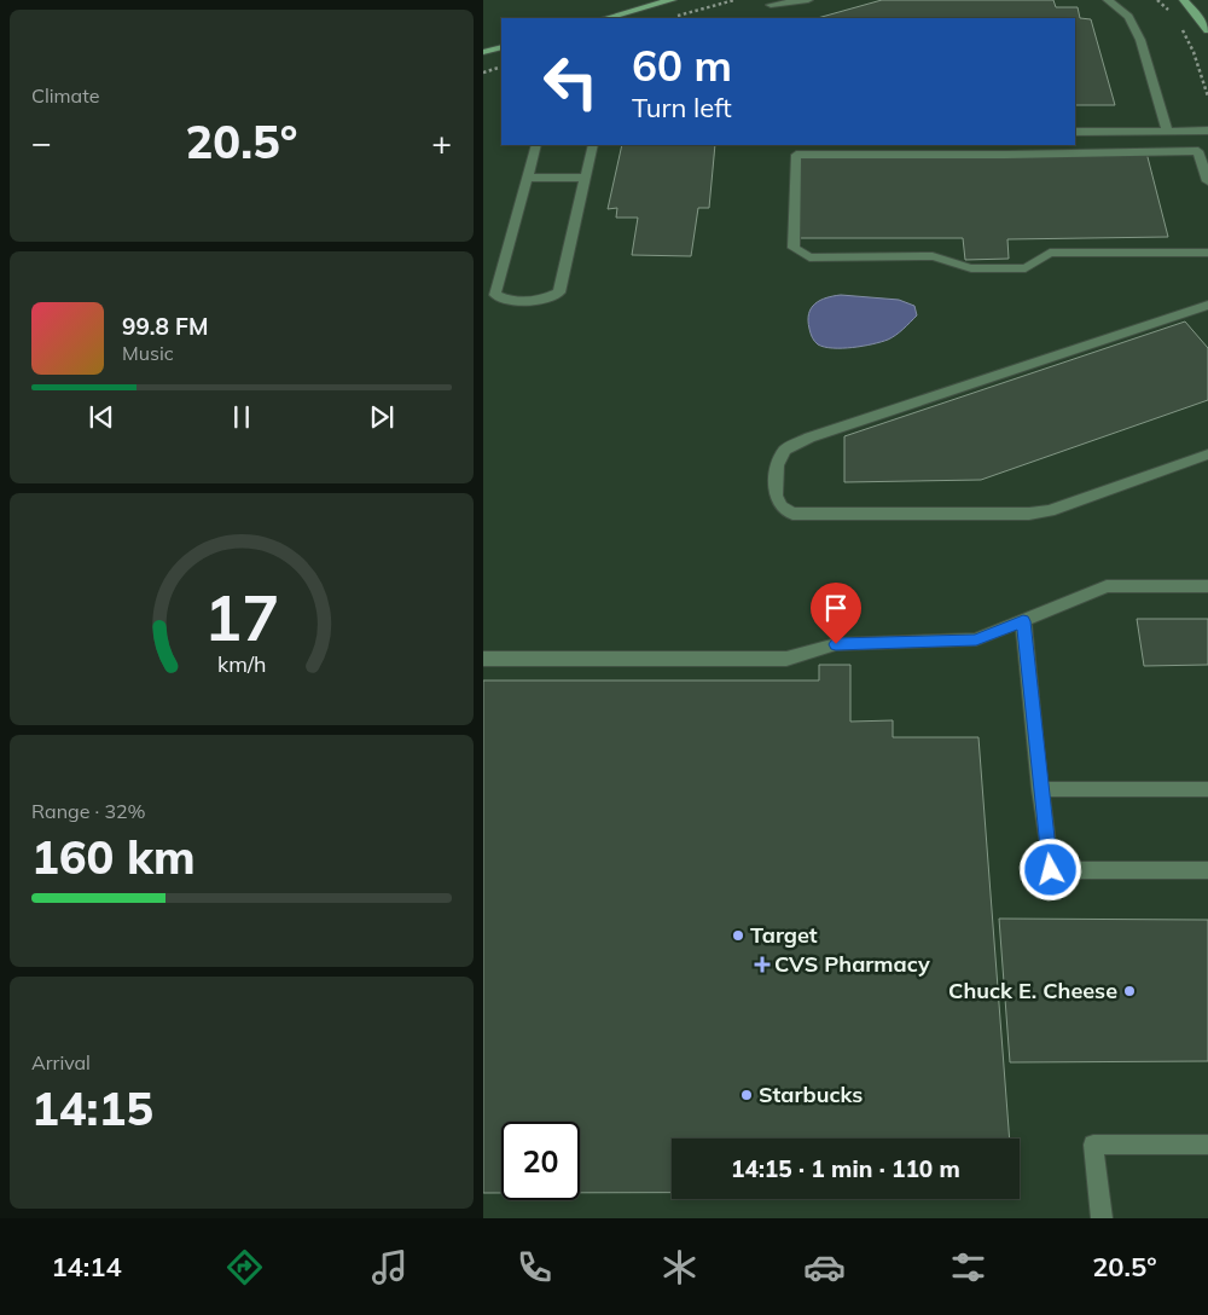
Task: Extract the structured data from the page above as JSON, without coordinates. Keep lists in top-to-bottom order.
{
  "places": {
    "other": ["Target", "Chuck E. Cheese", "Starbucks"],
    "health": ["CVS Pharmacy"]
  },
  "page": {
    "tile": [
      "Climate",
      ["Range · 32%", "160 km"],
      ["Arrival", "14:15"]
    ],
    "turn": ["60 m", "Turn left"],
    "heat": ["−", "20.5°", "+"],
    "song": ["99.8 FM", "Music"],
    "limit": "20",
    "trip": "14:15 · 1 min · 110 m",
    "tabs": ["14:14", "20.5°"],
    "gauge": ["17", "km/h"]
  }
}
